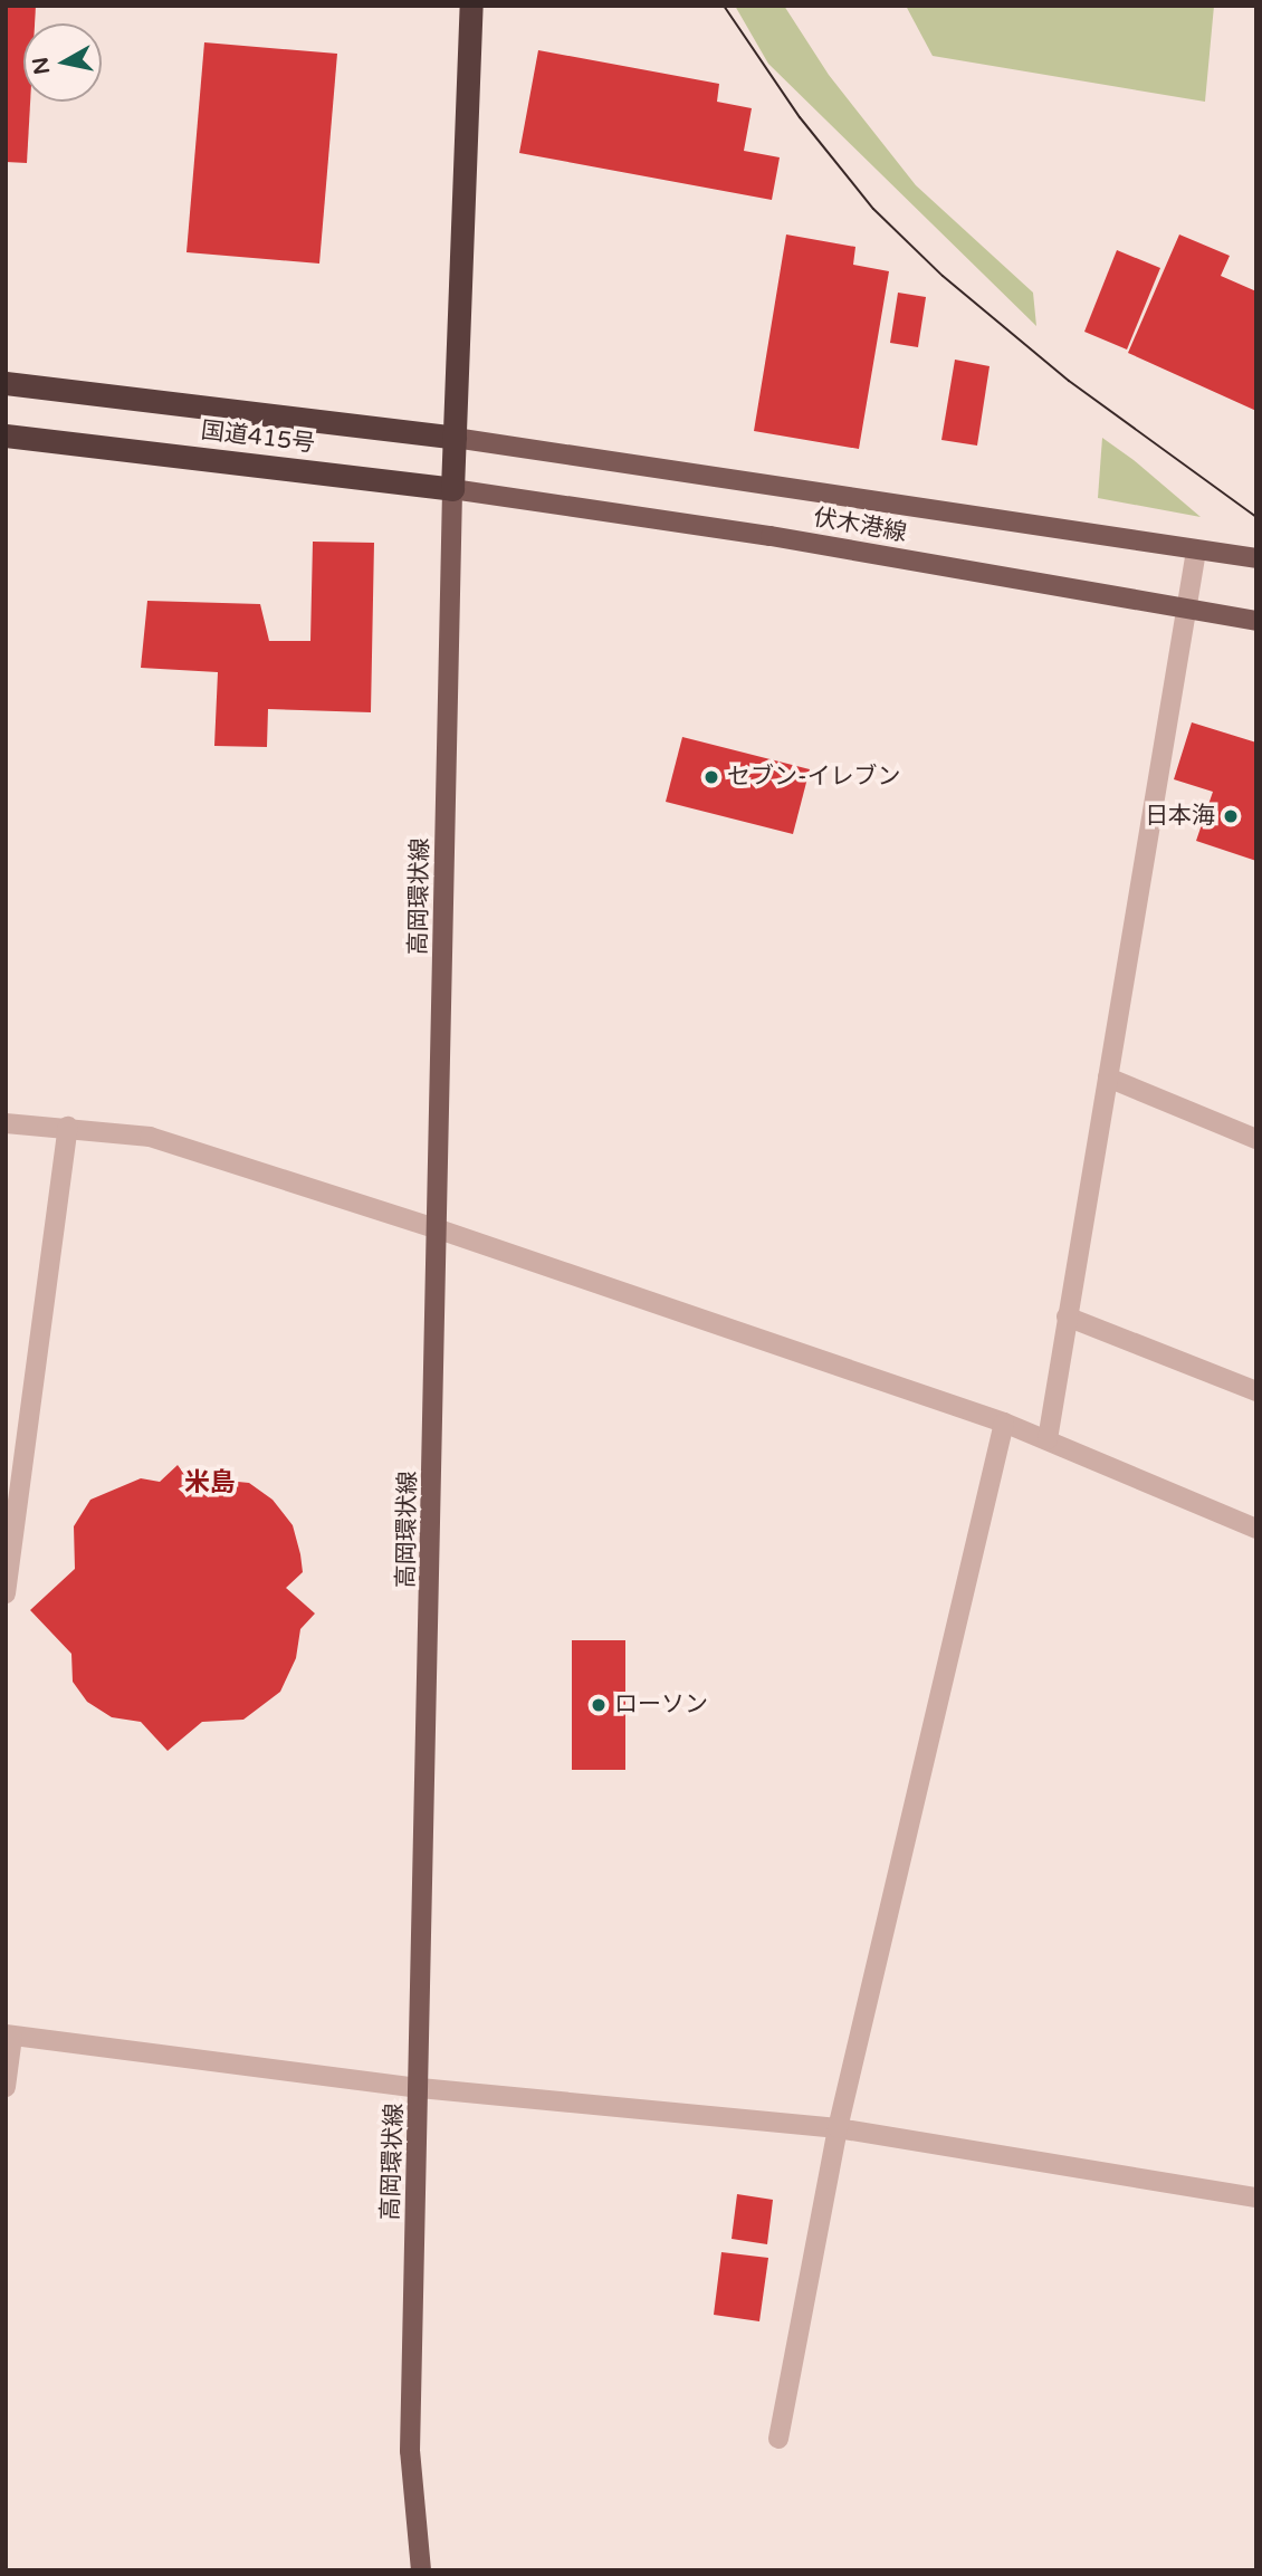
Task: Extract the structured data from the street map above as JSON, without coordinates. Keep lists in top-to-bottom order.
{
  "streets": {
    "highway": ["国道415号"],
    "main road": ["伏木港線", "高岡環状線"]
  },
  "crossings": [
    ["国道415号", "伏木港線"],
    ["国道415号", "高岡環状線"],
    ["伏木港線", "高岡環状線"]
  ],
  "districts": ["米島"],
  "places": ["セブン-イレブン", "日本海", "ローソン"],
  "north": "left"
}
